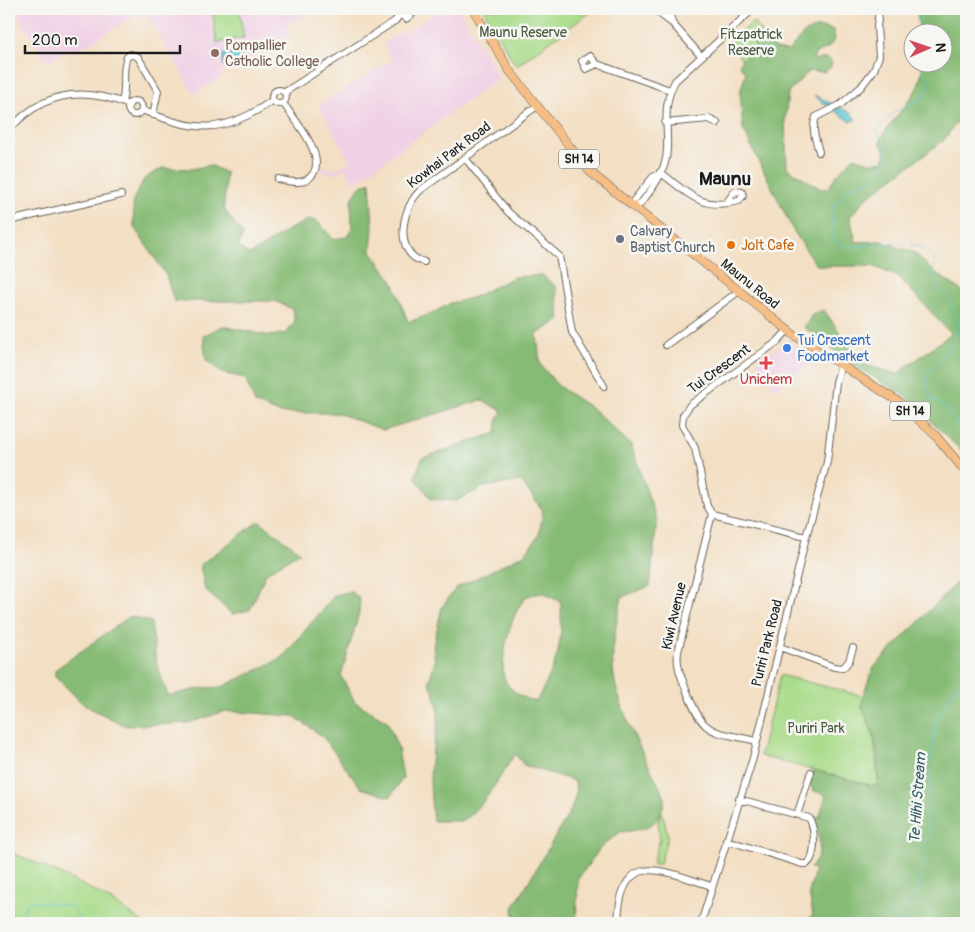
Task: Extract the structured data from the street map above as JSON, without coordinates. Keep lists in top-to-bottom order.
{
  "streets": {
    "main road": ["SH 14", "Maunu Road"],
    "street": [
      "Kowhai Park Road",
      "Tui Crescent",
      "Kiwi Avenue",
      "Puriri Park Road"
    ]
  },
  "crossings": [
    ["Kowhai Park Road", "Maunu Road"],
    ["Maunu Road", "Tui Crescent"],
    ["Maunu Road", "Puriri Park Road"],
    ["Tui Crescent", "Kiwi Avenue"],
    ["Kiwi Avenue", "Puriri Park Road"]
  ],
  "districts": ["Maunu"],
  "water": ["Te Hihi Stream"],
  "parks": ["Maunu Reserve", "Fitzpatrick Reserve", "Puriri Park"],
  "places": {
    "other": [
      "Pompallier Catholic College",
      "Calvary Baptist Church",
      "Jolt Cafe",
      "Tui Crescent Foodmarket"
    ],
    "health": ["Unichem"]
  },
  "scale_bar": "200 m",
  "north": "right"
}
